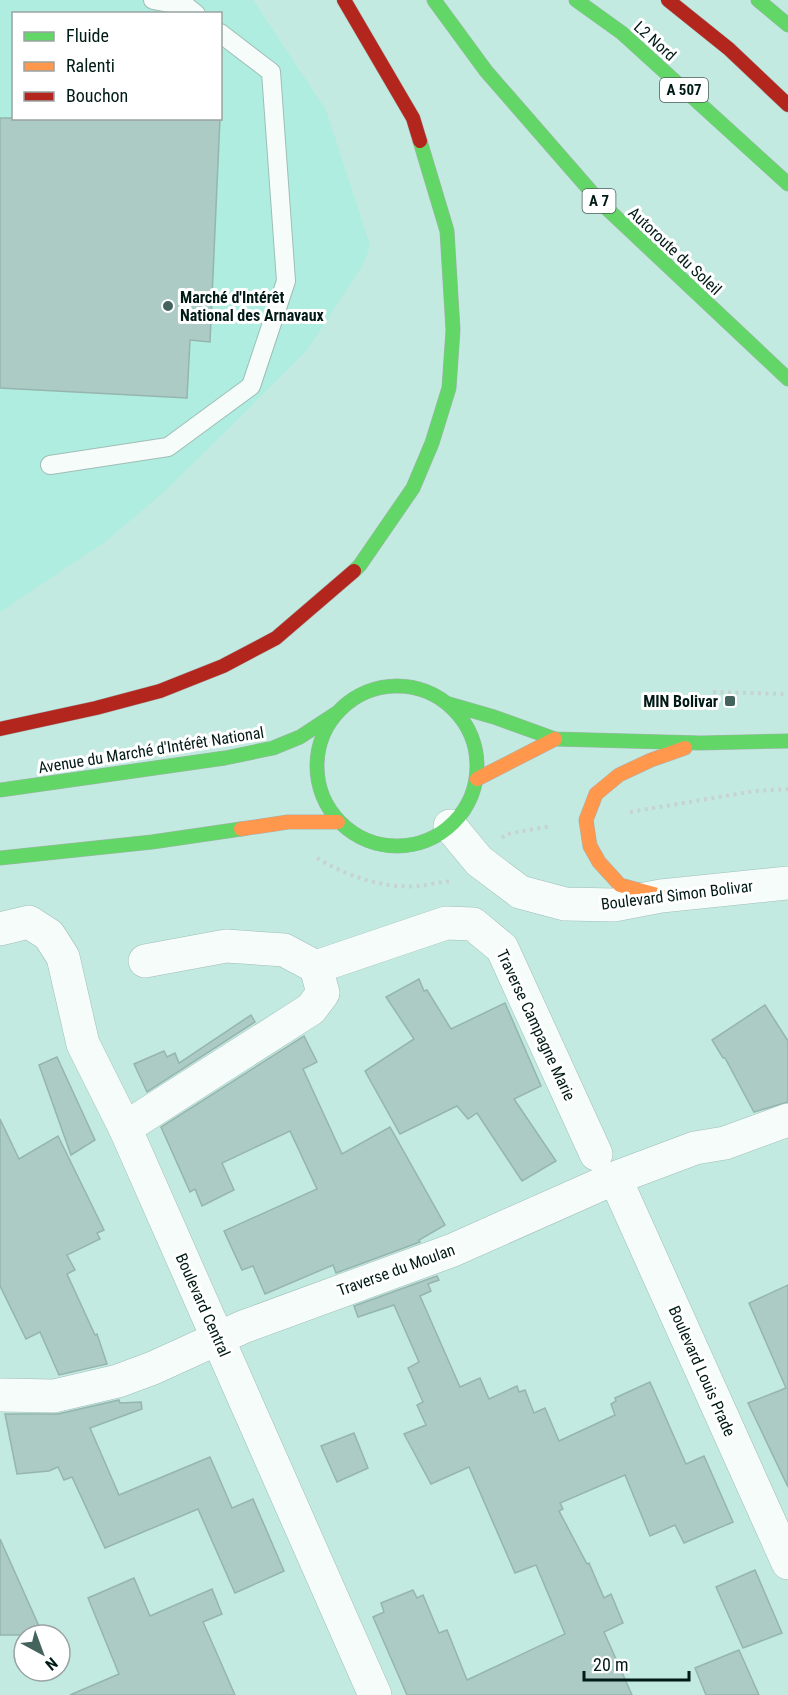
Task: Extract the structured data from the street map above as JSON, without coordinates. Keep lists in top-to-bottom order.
{
  "streets": {
    "main road": [
      "L2 Nord",
      "A 507",
      "A 7",
      "Autoroute du Soleil",
      "Avenue du Marché d'Intérêt National"
    ],
    "street": [
      "Boulevard Simon Bolivar",
      "Traverse Campagne Marie",
      "Traverse du Moulan",
      "Boulevard Central",
      "Boulevard Louis Prade"
    ]
  },
  "crossings": [
    ["Avenue du Marché d'Intérêt National", "Boulevard Simon Bolivar"],
    ["Traverse Campagne Marie", "Traverse du Moulan"],
    ["Traverse Campagne Marie", "Boulevard Louis Prade"],
    ["Traverse du Moulan", "Boulevard Central"],
    ["Traverse du Moulan", "Boulevard Louis Prade"]
  ],
  "places": {
    "other": ["Marché d'Intérêt National des Arnavaux"],
    "transit": ["MIN Bolivar"]
  },
  "legend": ["Fluide", "Ralenti", "Bouchon"],
  "scale_bar": "20 m",
  "north": "bottom right"
}
